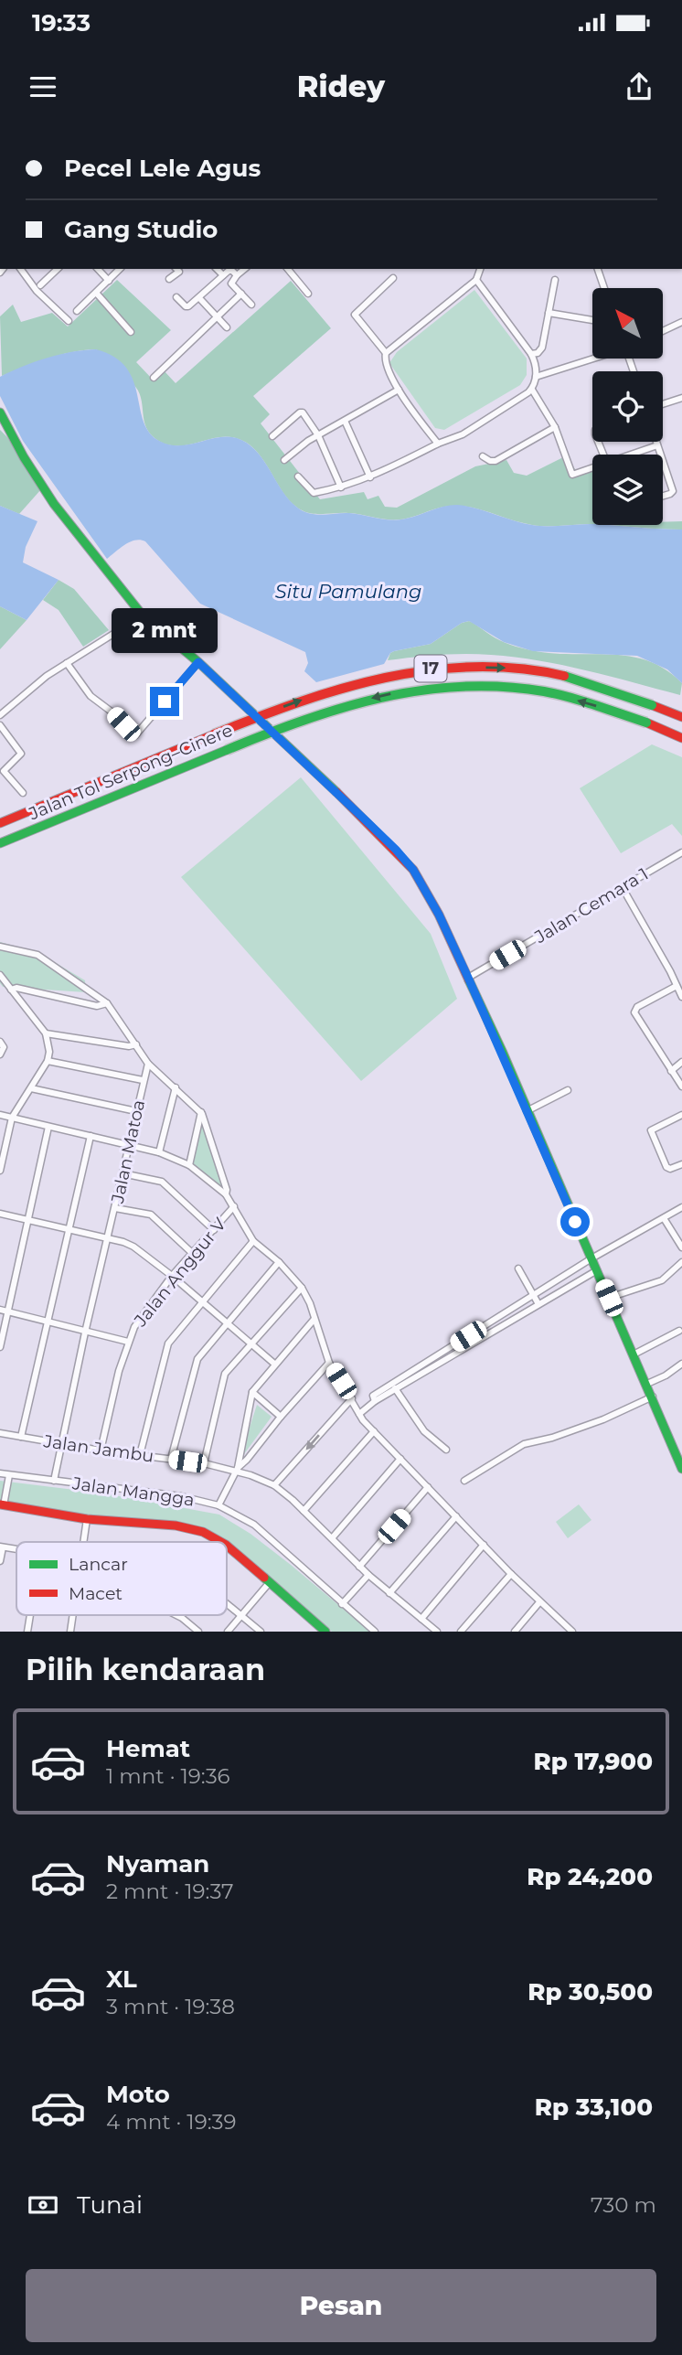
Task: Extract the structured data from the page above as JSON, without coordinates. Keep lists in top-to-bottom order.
{
  "streets": {
    "main road": ["17", "Jalan Tol Serpong–Cinere"],
    "street": [
      "Jalan Cemara 1",
      "Jalan Matoa",
      "Jalan Anggur V",
      "Jalan Jambu",
      "Jalan Mangga"
    ]
  },
  "crossings": [
    ["Jalan Anggur V", "Jalan Jambu"]
  ],
  "water": ["Situ Pamulang"],
  "legend": ["Lancar", "Macet"],
  "north": "top left",
  "page": {
    "status": "19:33",
    "header": "Ridey",
    "banner": ["Pecel Lele Agus", "Gang Studio"],
    "bubble": "2 mnt",
    "heading": "Pilih kendaraan",
    "list": [
      {
        "name": "Hemat",
        "note": "1 mnt · 19:36",
        "value": "Rp 17,900"
      },
      {
        "name": "Nyaman",
        "note": "2 mnt · 19:37",
        "value": "Rp 24,200"
      },
      {
        "name": "XL",
        "note": "3 mnt · 19:38",
        "value": "Rp 30,500"
      },
      {
        "name": "Moto",
        "note": "4 mnt · 19:39",
        "value": "Rp 33,100"
      }
    ],
    "pay": ["Tunai", "730 m"],
    "buttons": "Pesan"
  }
}
